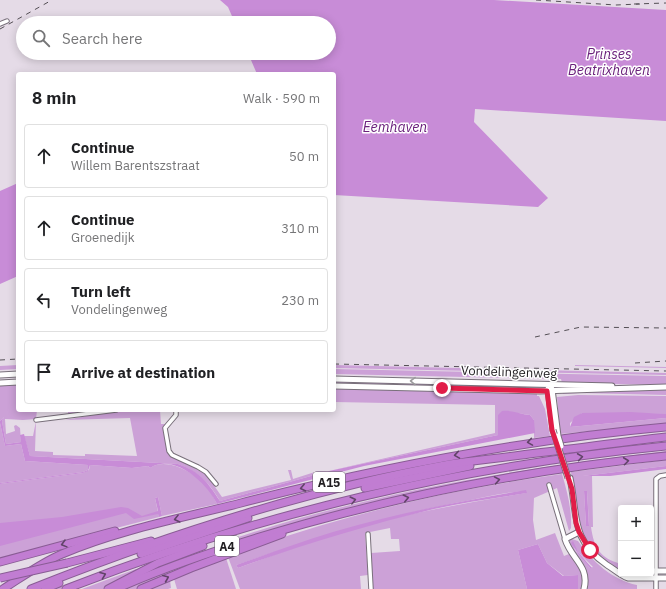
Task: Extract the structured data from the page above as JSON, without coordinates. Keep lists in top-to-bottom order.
{
  "streets": {
    "highway": ["A15", "A4"],
    "main road": ["Vondelingenweg"]
  },
  "crossings": [
    ["A15", "A4"]
  ],
  "water": ["Prinses Beatrixhaven", "Eemhaven"],
  "page": {
    "search": "Search here",
    "heading": ["8 min", "Walk · 590 m"],
    "list": [
      ["Continue", "Willem Barentszstraat", "50 m"],
      ["Continue", "Groenedijk", "310 m"],
      ["Turn left", "Vondelingenweg", "230 m"],
      "Arrive at destination"
    ],
    "map_buttons": ["+", "−"]
  }
}
